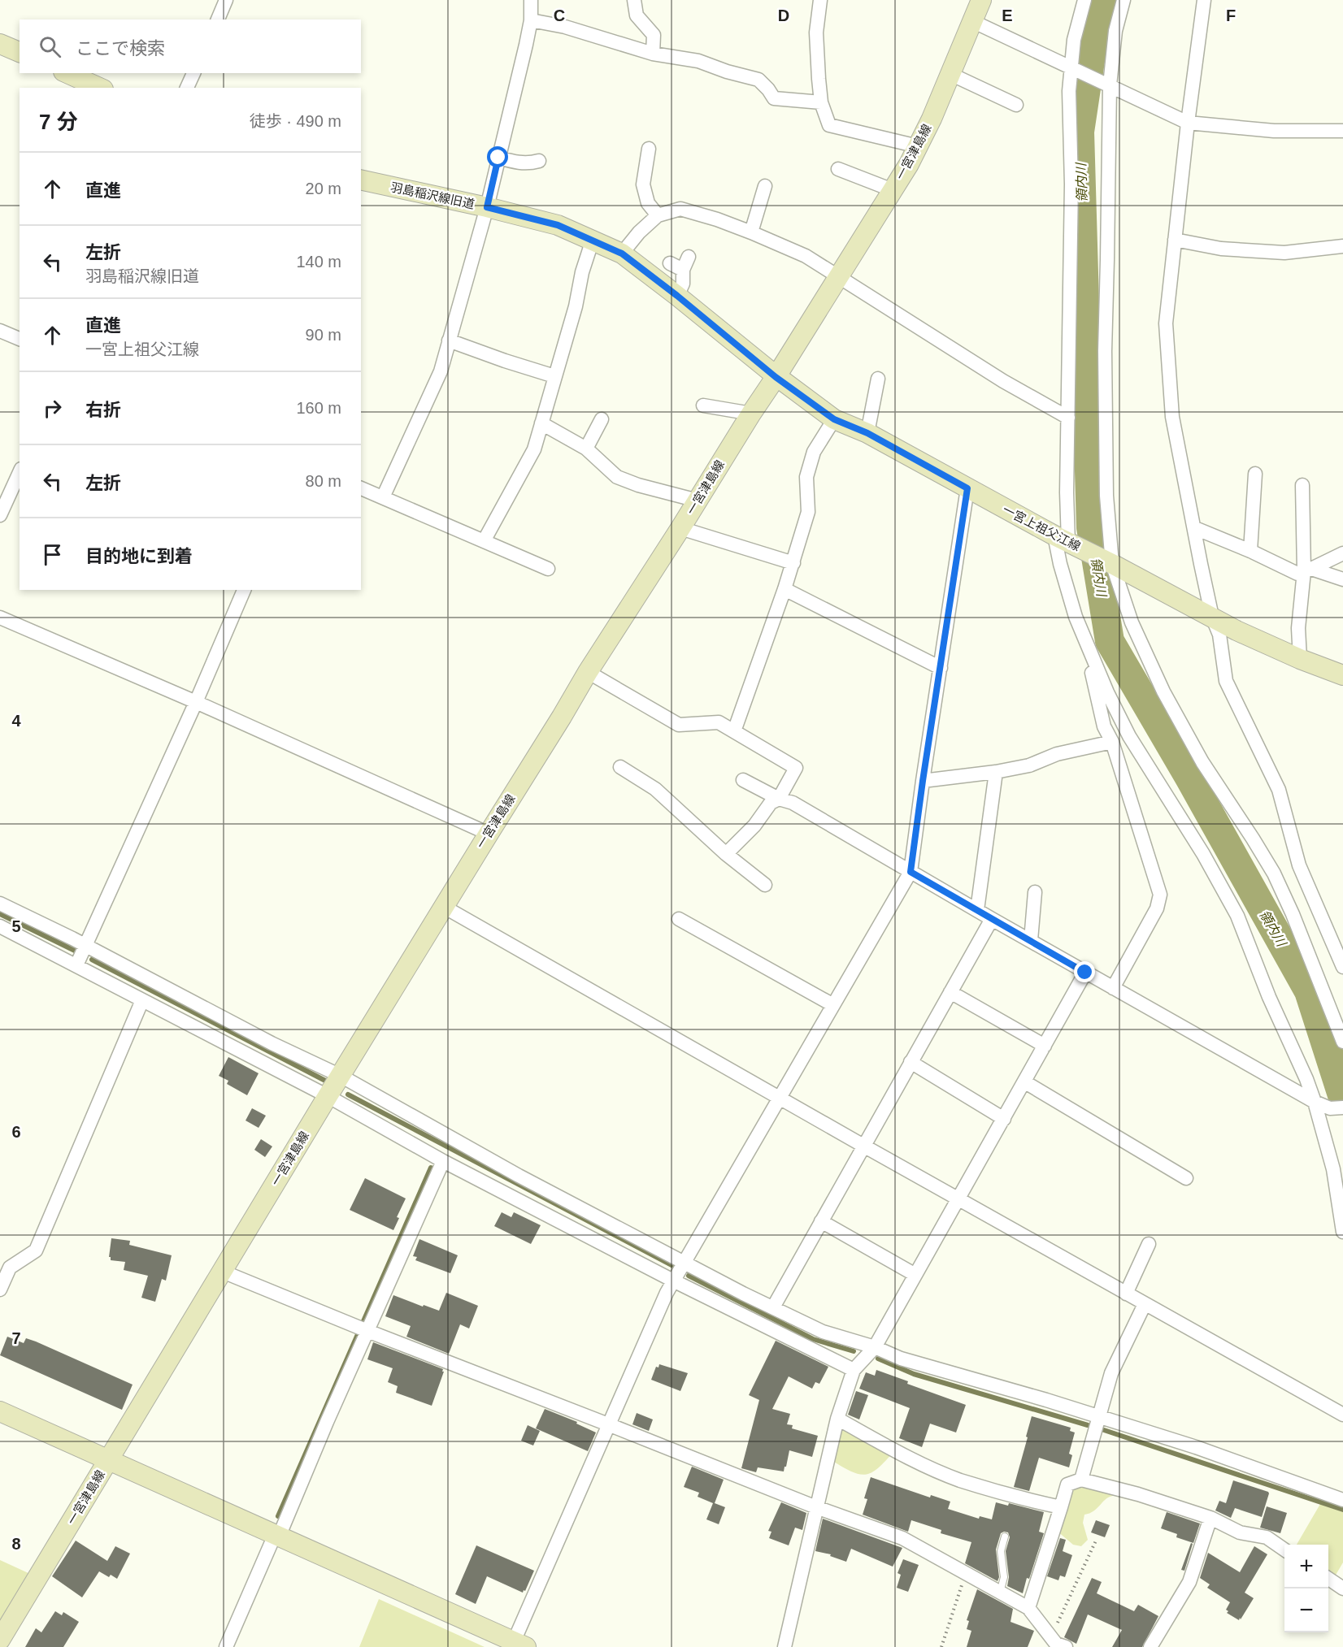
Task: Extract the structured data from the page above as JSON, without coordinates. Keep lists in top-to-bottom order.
{
  "streets": {
    "main road": ["一宮津島線", "羽島稲沢線旧道", "一宮上祖父江線"]
  },
  "crossings": [
    ["一宮津島線", "羽島稲沢線旧道"],
    ["一宮津島線", "一宮上祖父江線"],
    ["羽島稲沢線旧道", "一宮上祖父江線"]
  ],
  "water": ["領内川"],
  "page": {
    "search": "ここで検索",
    "heading": ["7 分", "徒歩 · 490 m"],
    "list": [
      ["直進", "20 m"],
      ["左折", "羽島稲沢線旧道", "140 m"],
      ["直進", "一宮上祖父江線", "90 m"],
      ["右折", "160 m"],
      ["左折", "80 m"],
      "目的地に到着"
    ],
    "map_buttons": ["+", "−"]
  },
  "grid": {
    "columns": [
      "C",
      "D",
      "E",
      "F"
    ],
    "rows": [
      "4",
      "5",
      "6",
      "7",
      "8"
    ]
  }
}
